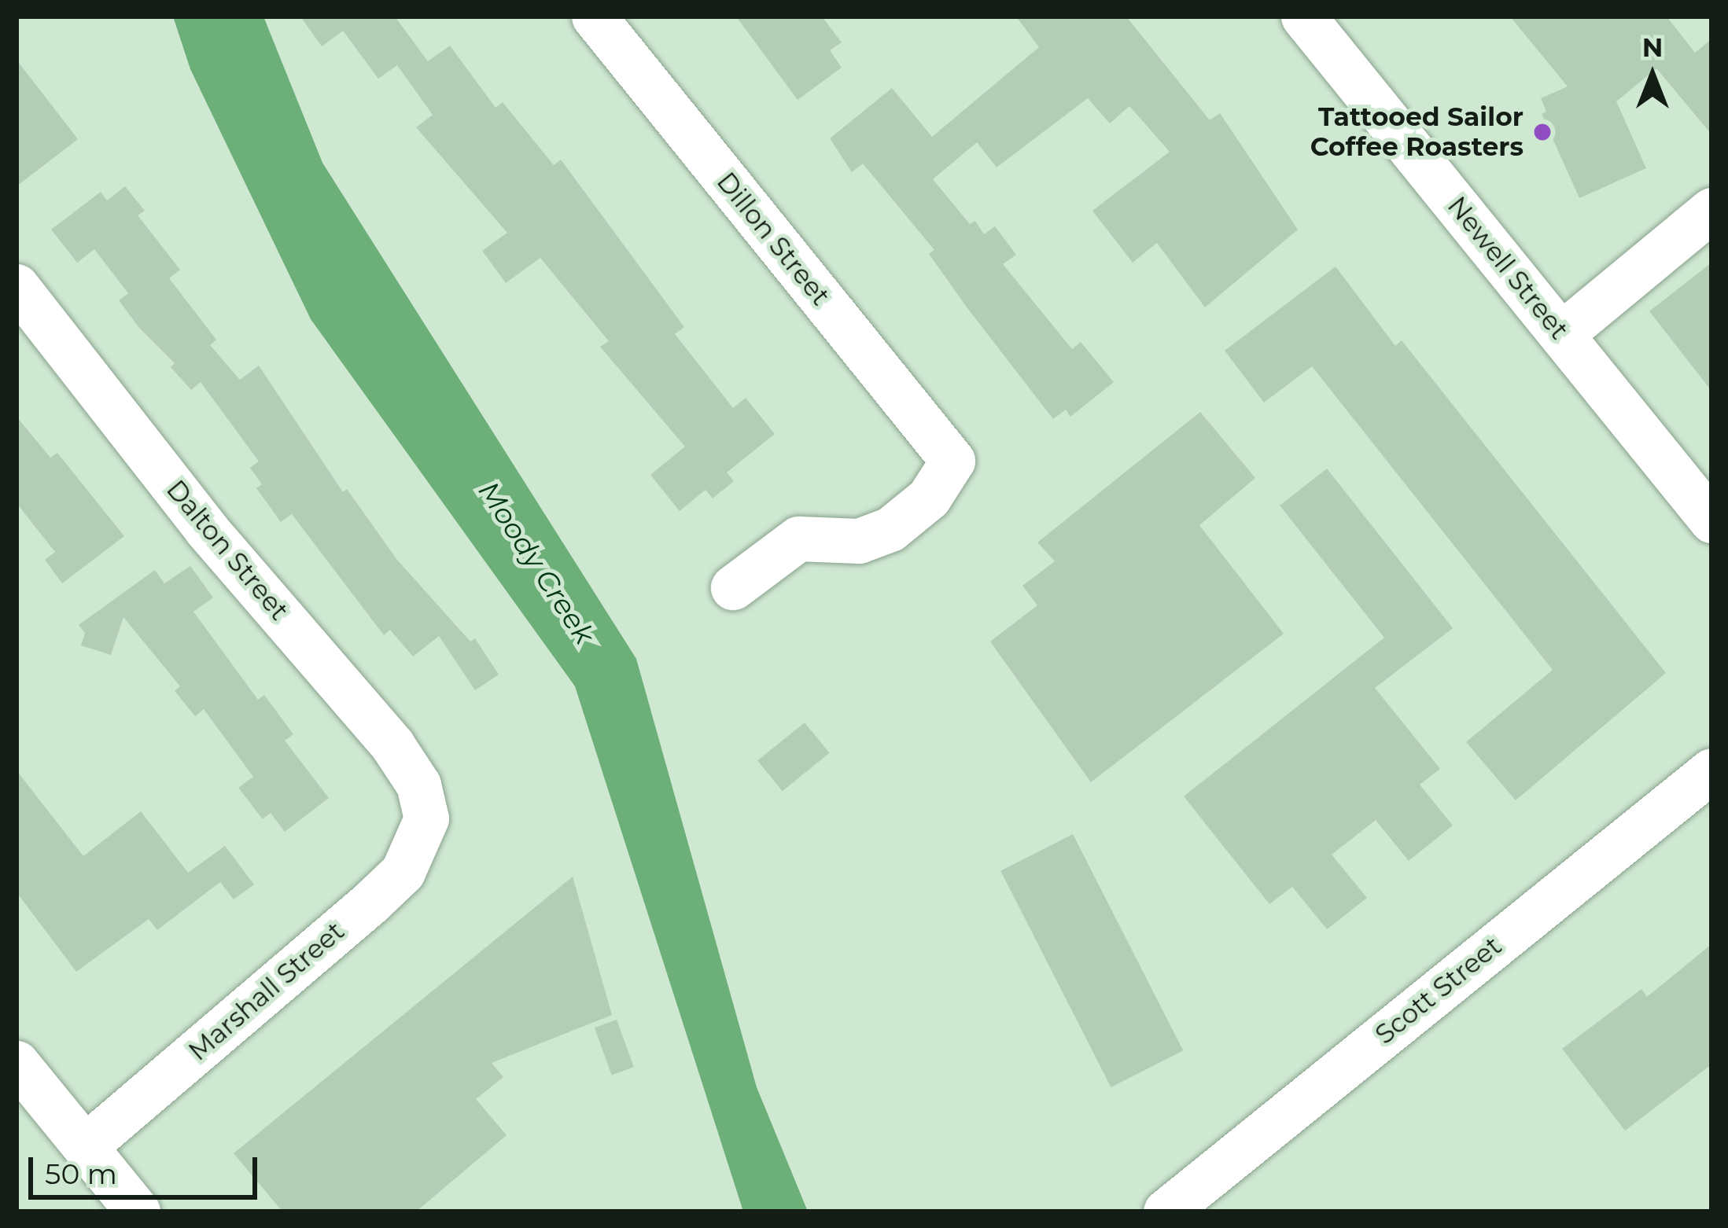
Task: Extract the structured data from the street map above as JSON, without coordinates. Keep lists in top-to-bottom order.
{
  "streets": {
    "street": [
      "Dillon Street",
      "Newell Street",
      "Dalton Street",
      "Scott Street",
      "Marshall Street"
    ]
  },
  "crossings": [
    ["Dalton Street", "Marshall Street"]
  ],
  "water": ["Moody Creek"],
  "places": ["Tattooed Sailor Coffee Roasters"],
  "scale_bar": "50 m",
  "north": "top"
}
